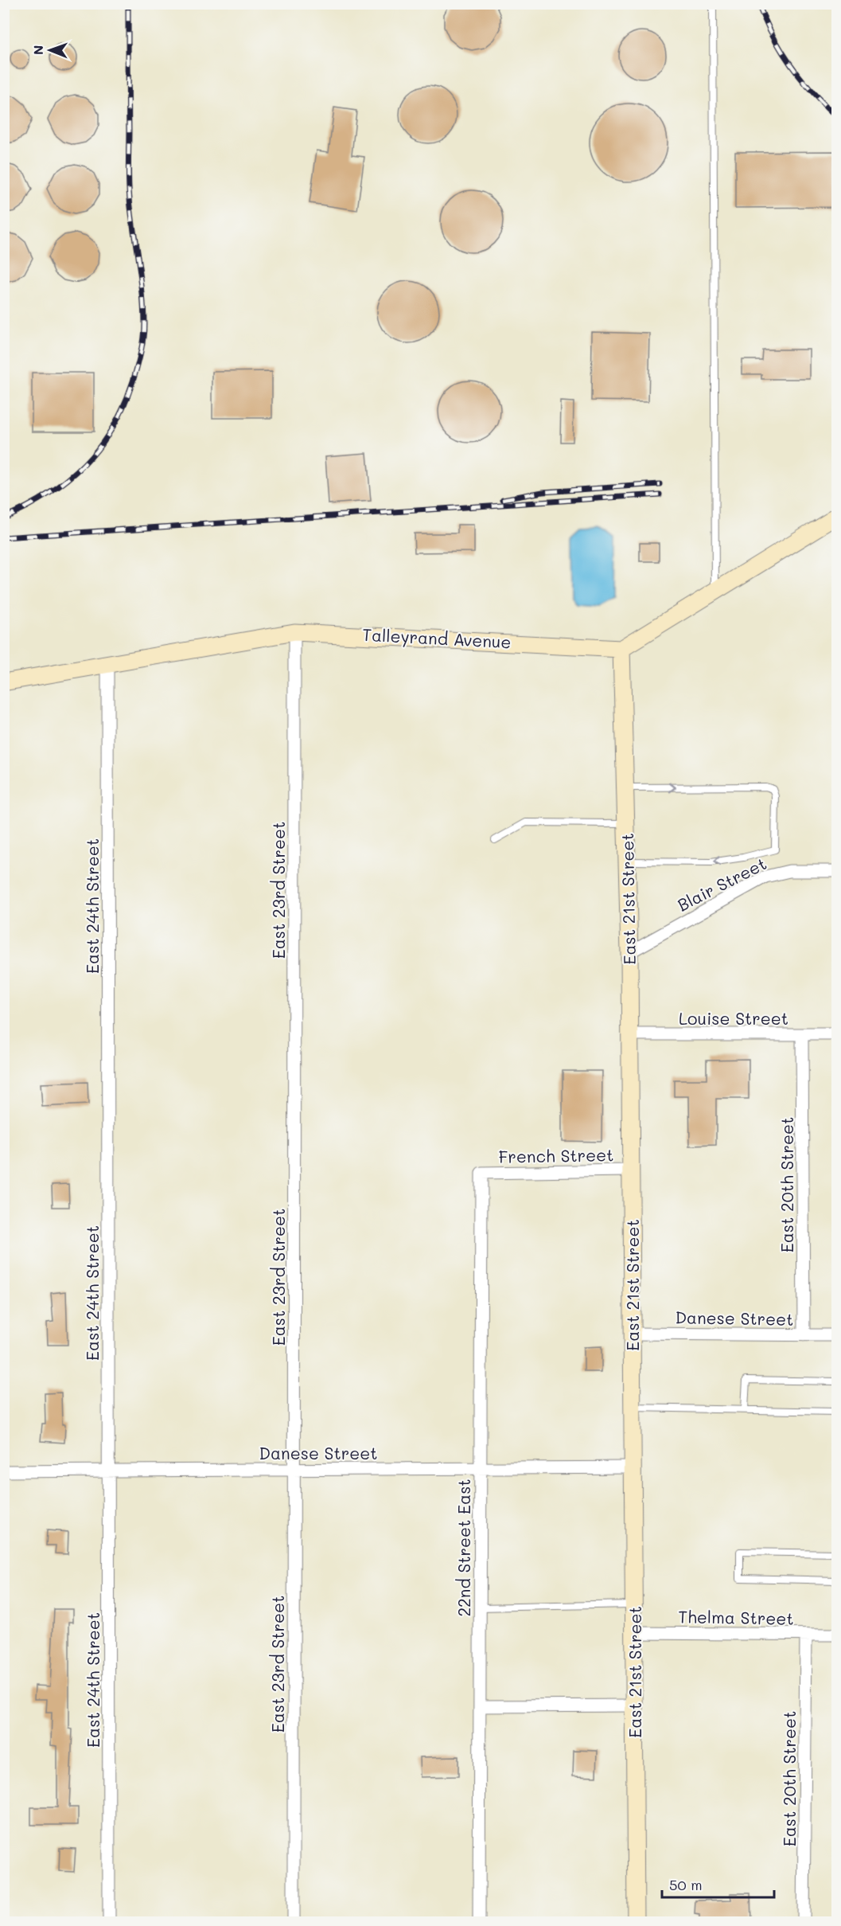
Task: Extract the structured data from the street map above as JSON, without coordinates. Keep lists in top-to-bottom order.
{
  "streets": {
    "main road": ["Talleyrand Avenue", "East 21st Street"],
    "street": [
      "Blair Street",
      "East 23rd Street",
      "East 24th Street",
      "Louise Street",
      "French Street",
      "East 20th Street",
      "Danese Street",
      "22nd Street East",
      "Thelma Street"
    ]
  },
  "crossings": [
    ["Talleyrand Avenue", "East 23rd Street"],
    ["Talleyrand Avenue", "East 21st Street"],
    ["Talleyrand Avenue", "East 24th Street"],
    ["Blair Street", "East 21st Street"],
    ["East 23rd Street", "Danese Street"],
    ["East 21st Street", "Louise Street"],
    ["East 21st Street", "French Street"],
    ["East 21st Street", "Danese Street"],
    ["East 21st Street", "Thelma Street"],
    ["East 24th Street", "Danese Street"],
    ["Louise Street", "East 20th Street"],
    ["French Street", "22nd Street East"],
    ["East 20th Street", "Danese Street"],
    ["East 20th Street", "Thelma Street"],
    ["Danese Street", "22nd Street East"]
  ],
  "scale_bar": "50 m",
  "north": "left"
}
